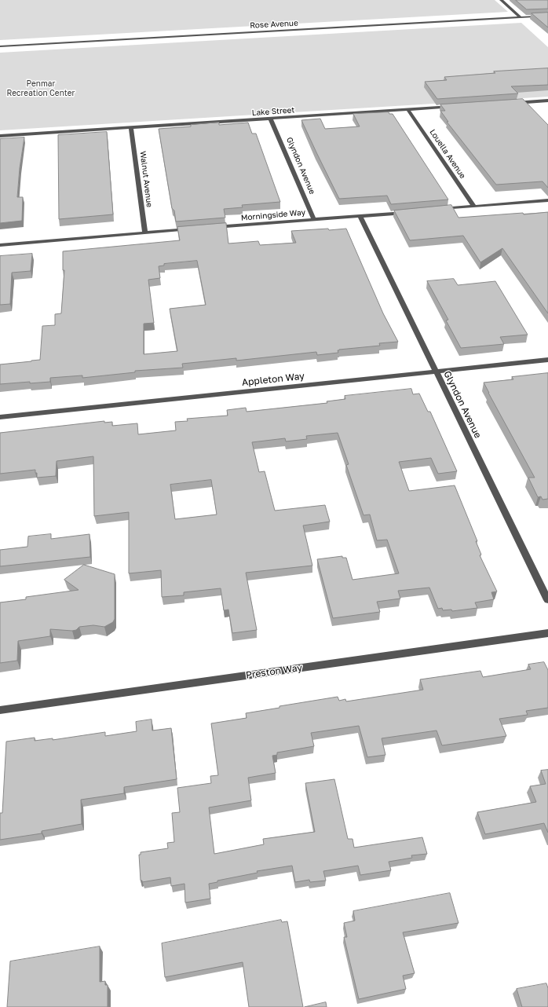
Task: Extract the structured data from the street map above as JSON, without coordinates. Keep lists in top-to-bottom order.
{
  "streets": {
    "street": [
      "Rose Avenue",
      "Lake Street",
      "Louella Avenue",
      "Glyndon Avenue",
      "Walnut Avenue",
      "Morningside Way",
      "Appleton Way",
      "Preston Way"
    ]
  },
  "crossings": [
    ["Lake Street", "Louella Avenue"],
    ["Lake Street", "Glyndon Avenue"],
    ["Lake Street", "Walnut Avenue"],
    ["Glyndon Avenue", "Morningside Way"],
    ["Glyndon Avenue", "Appleton Way"]
  ],
  "parks": ["Penmar Recreation Center"]
}
